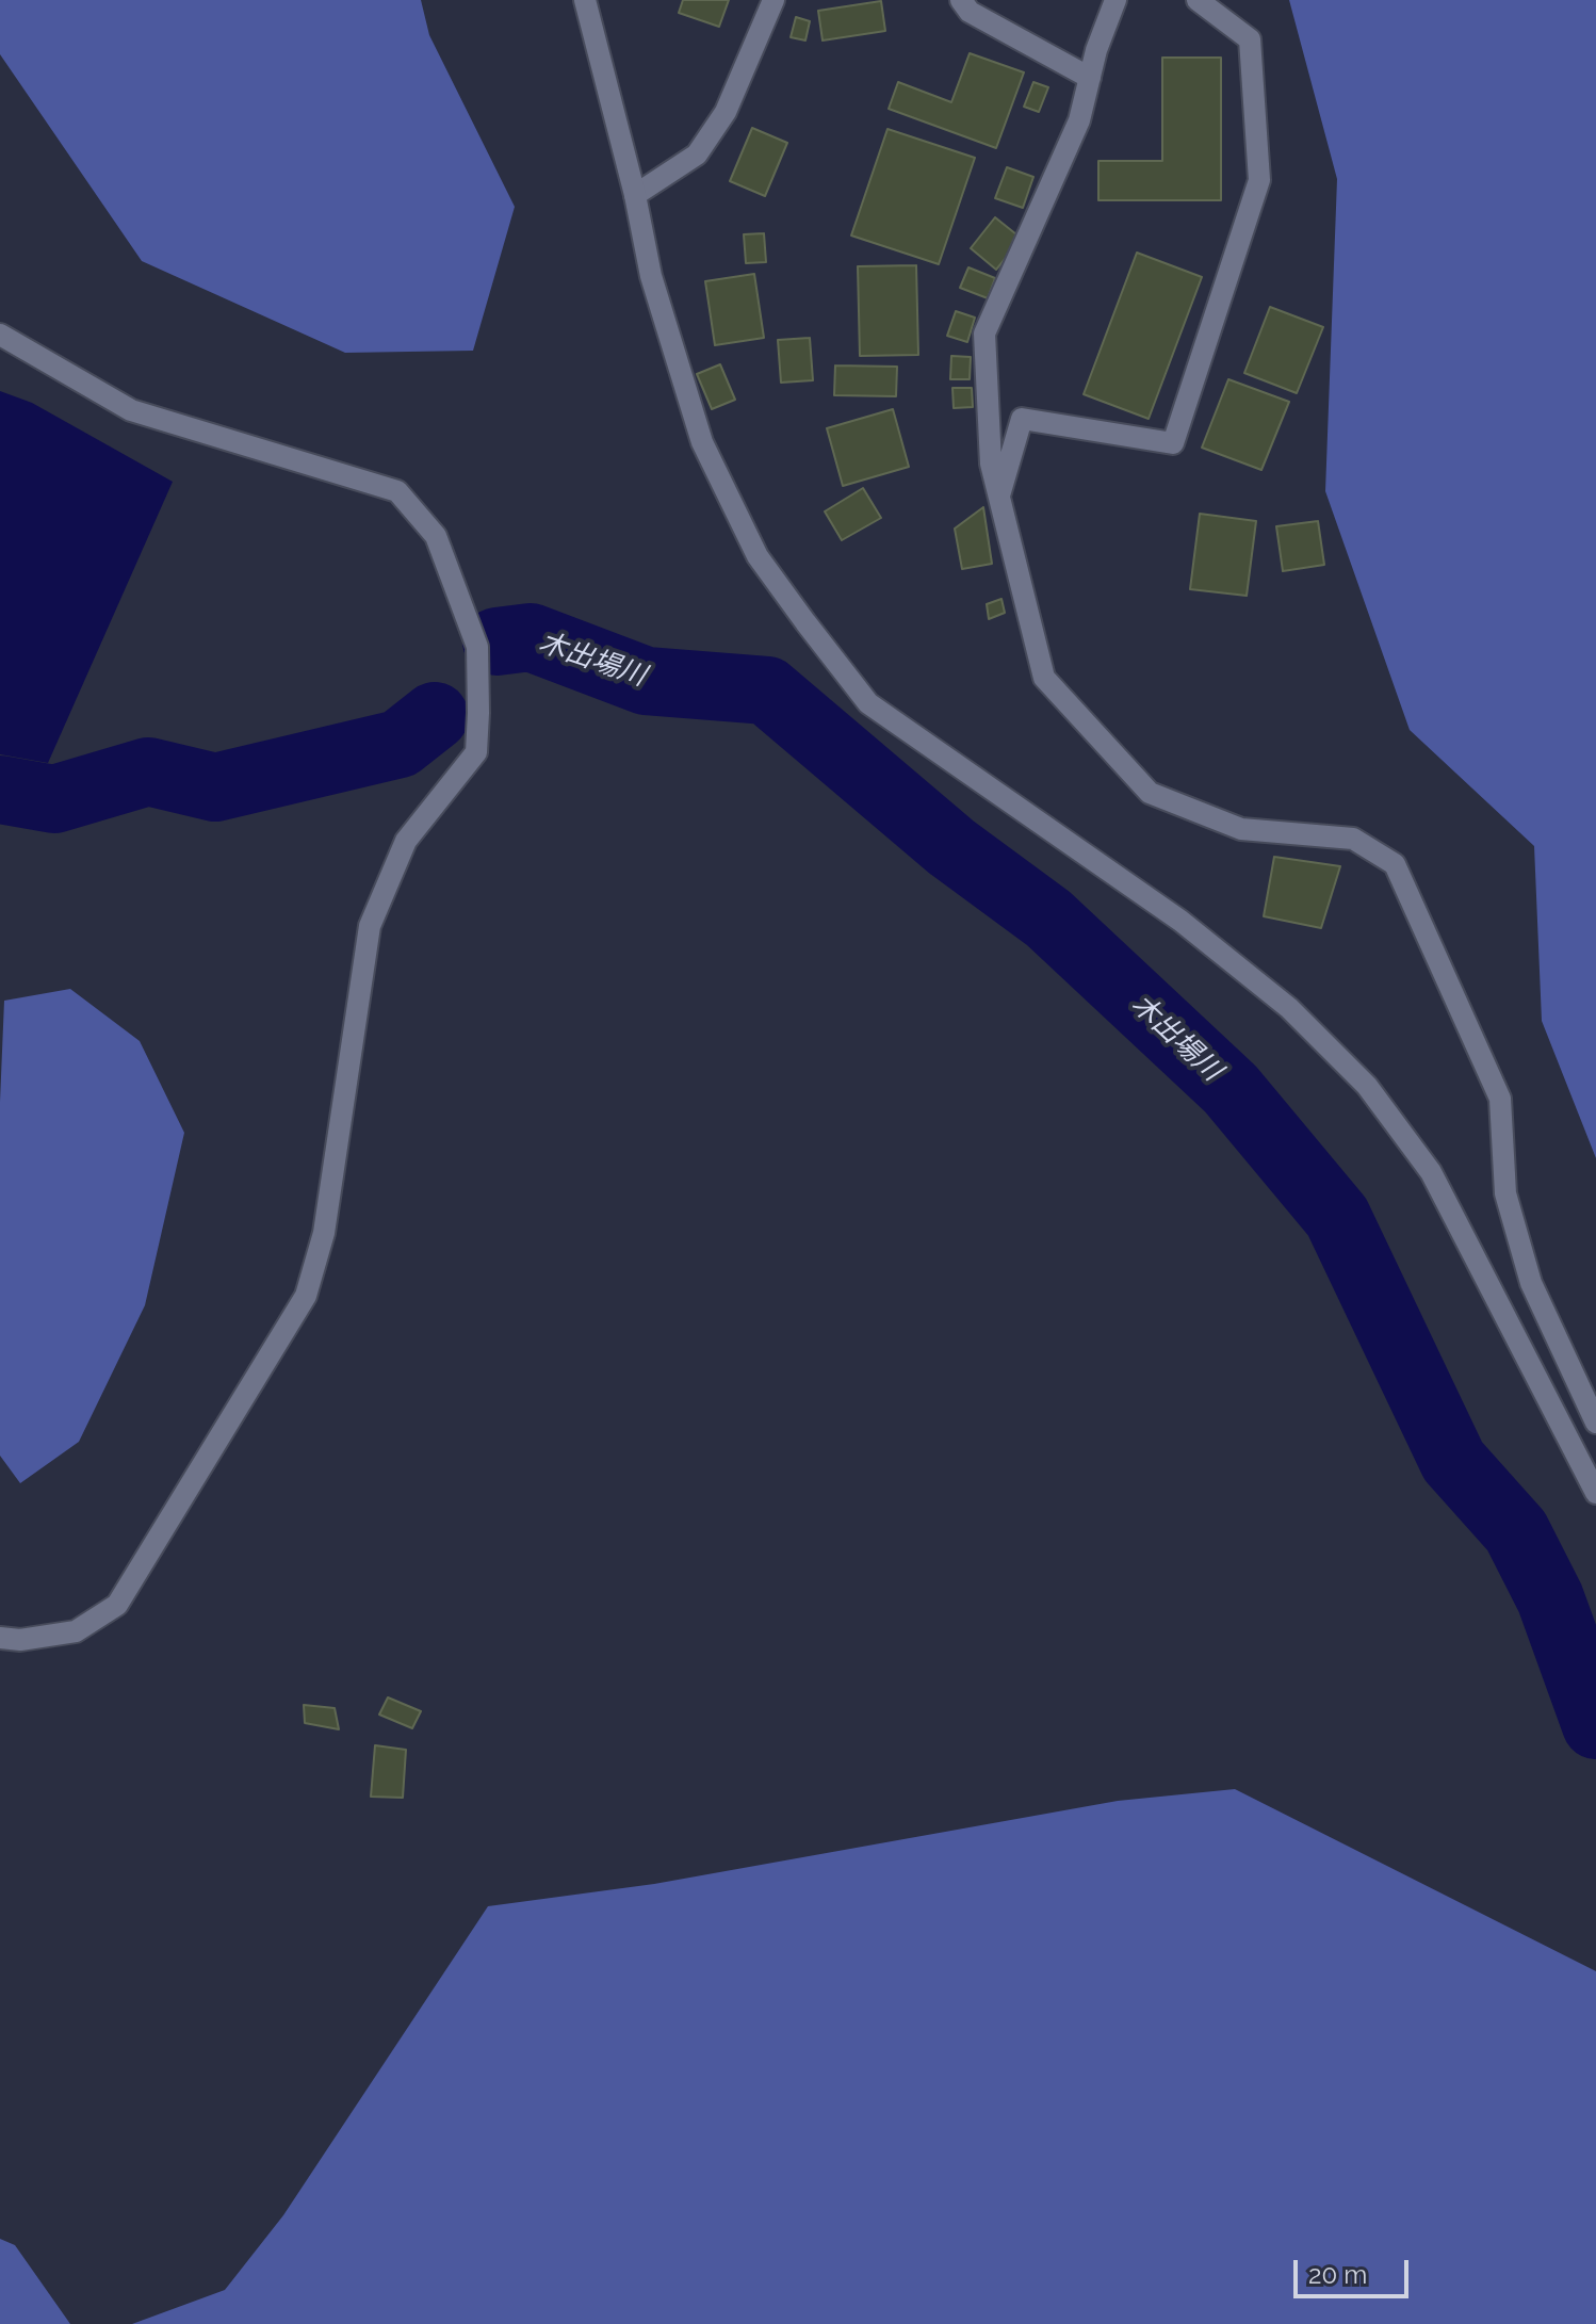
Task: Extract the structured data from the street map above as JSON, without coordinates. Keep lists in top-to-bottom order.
{
  "water": ["木出場川"],
  "scale_bar": "20 m"
}
